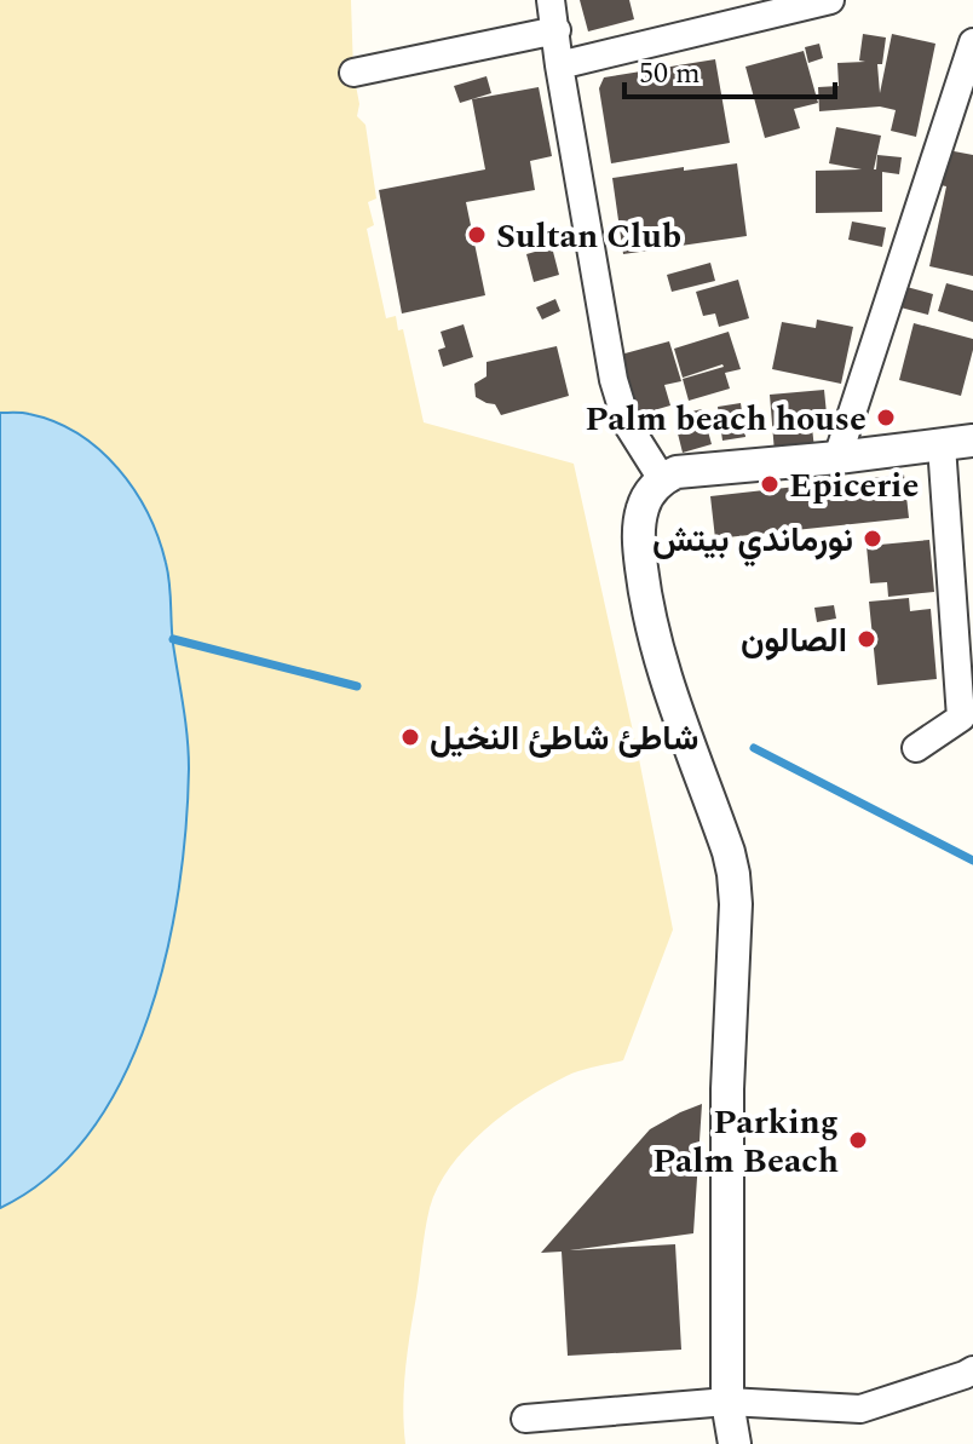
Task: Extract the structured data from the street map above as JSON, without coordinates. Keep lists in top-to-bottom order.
{
  "places": [
    "Sultan Club",
    "Palm beach house",
    "Epicerie",
    "نورماندي بيتش",
    "الصالون",
    "شاطئ شاطئ النخيل",
    "Parking Palm Beach"
  ],
  "scale_bar": "50 m"
}
